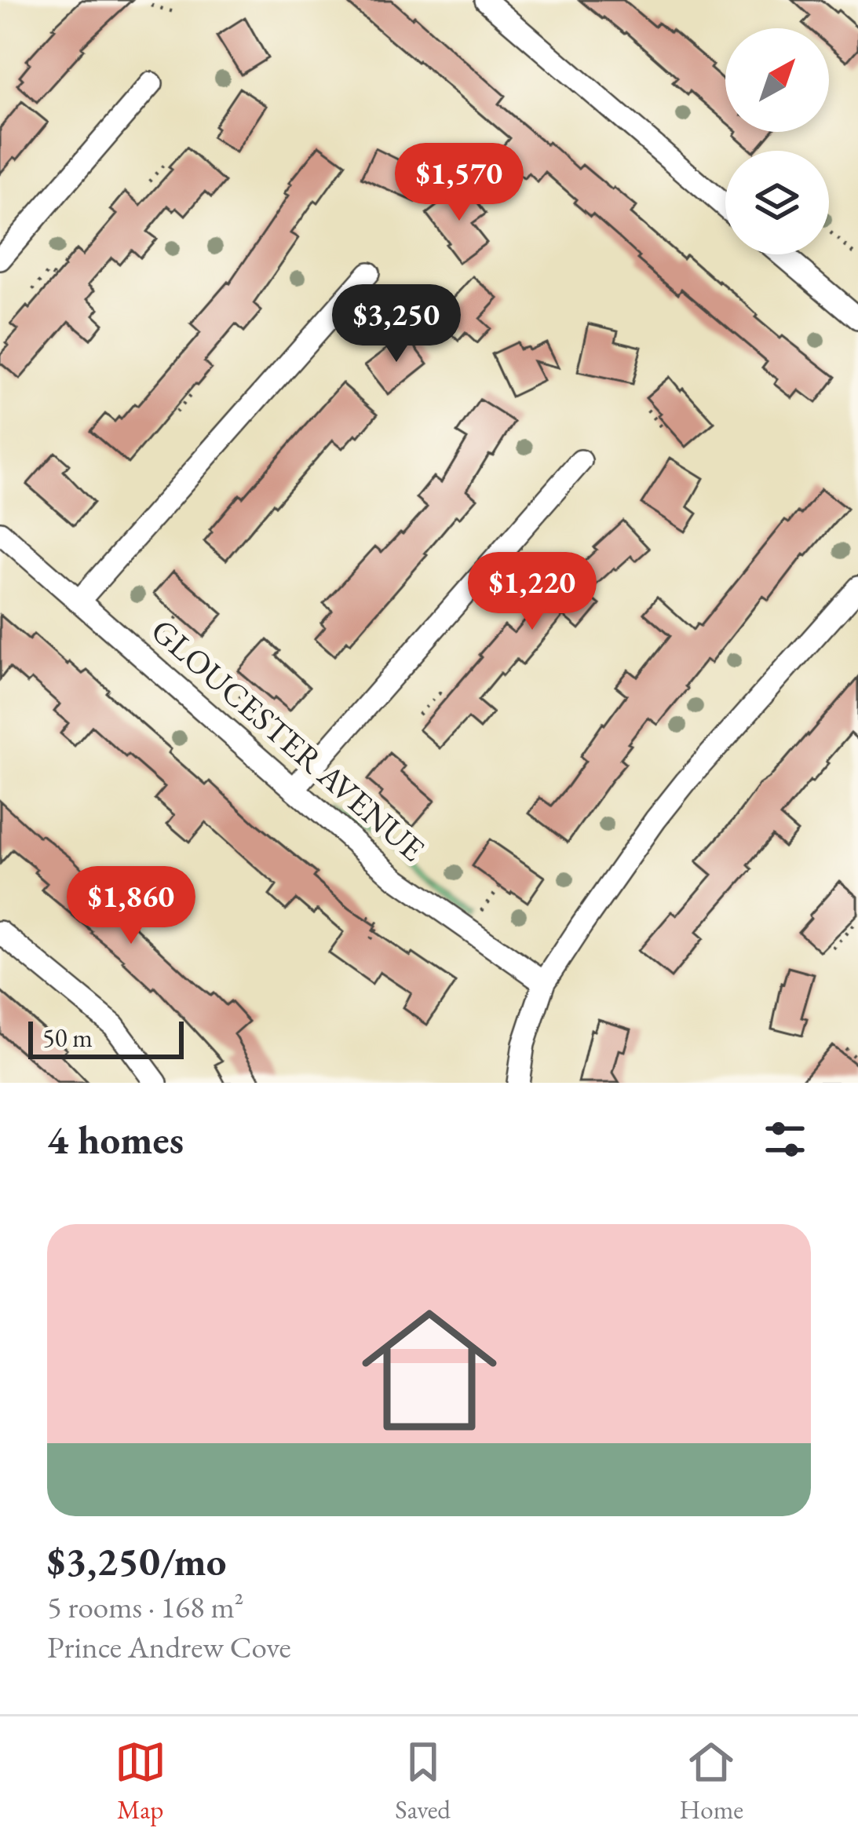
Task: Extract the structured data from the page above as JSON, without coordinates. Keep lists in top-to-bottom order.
{
  "streets": {
    "street": ["GLOUCESTER AVENUE"]
  },
  "scale_bar": "50 m",
  "north": "top right",
  "page": {
    "price": [
      "$1,570",
      "$3,250",
      "$1,220",
      "$1,860"
    ],
    "scale": "50 m",
    "heading": "4 homes",
    "list": [
      {
        "name": "$3,250/mo",
        "note": "5 rooms · 168 m² · Prince Andrew Cove"
      }
    ],
    "tabs": ["Map", "Saved", "Home"]
  }
}
